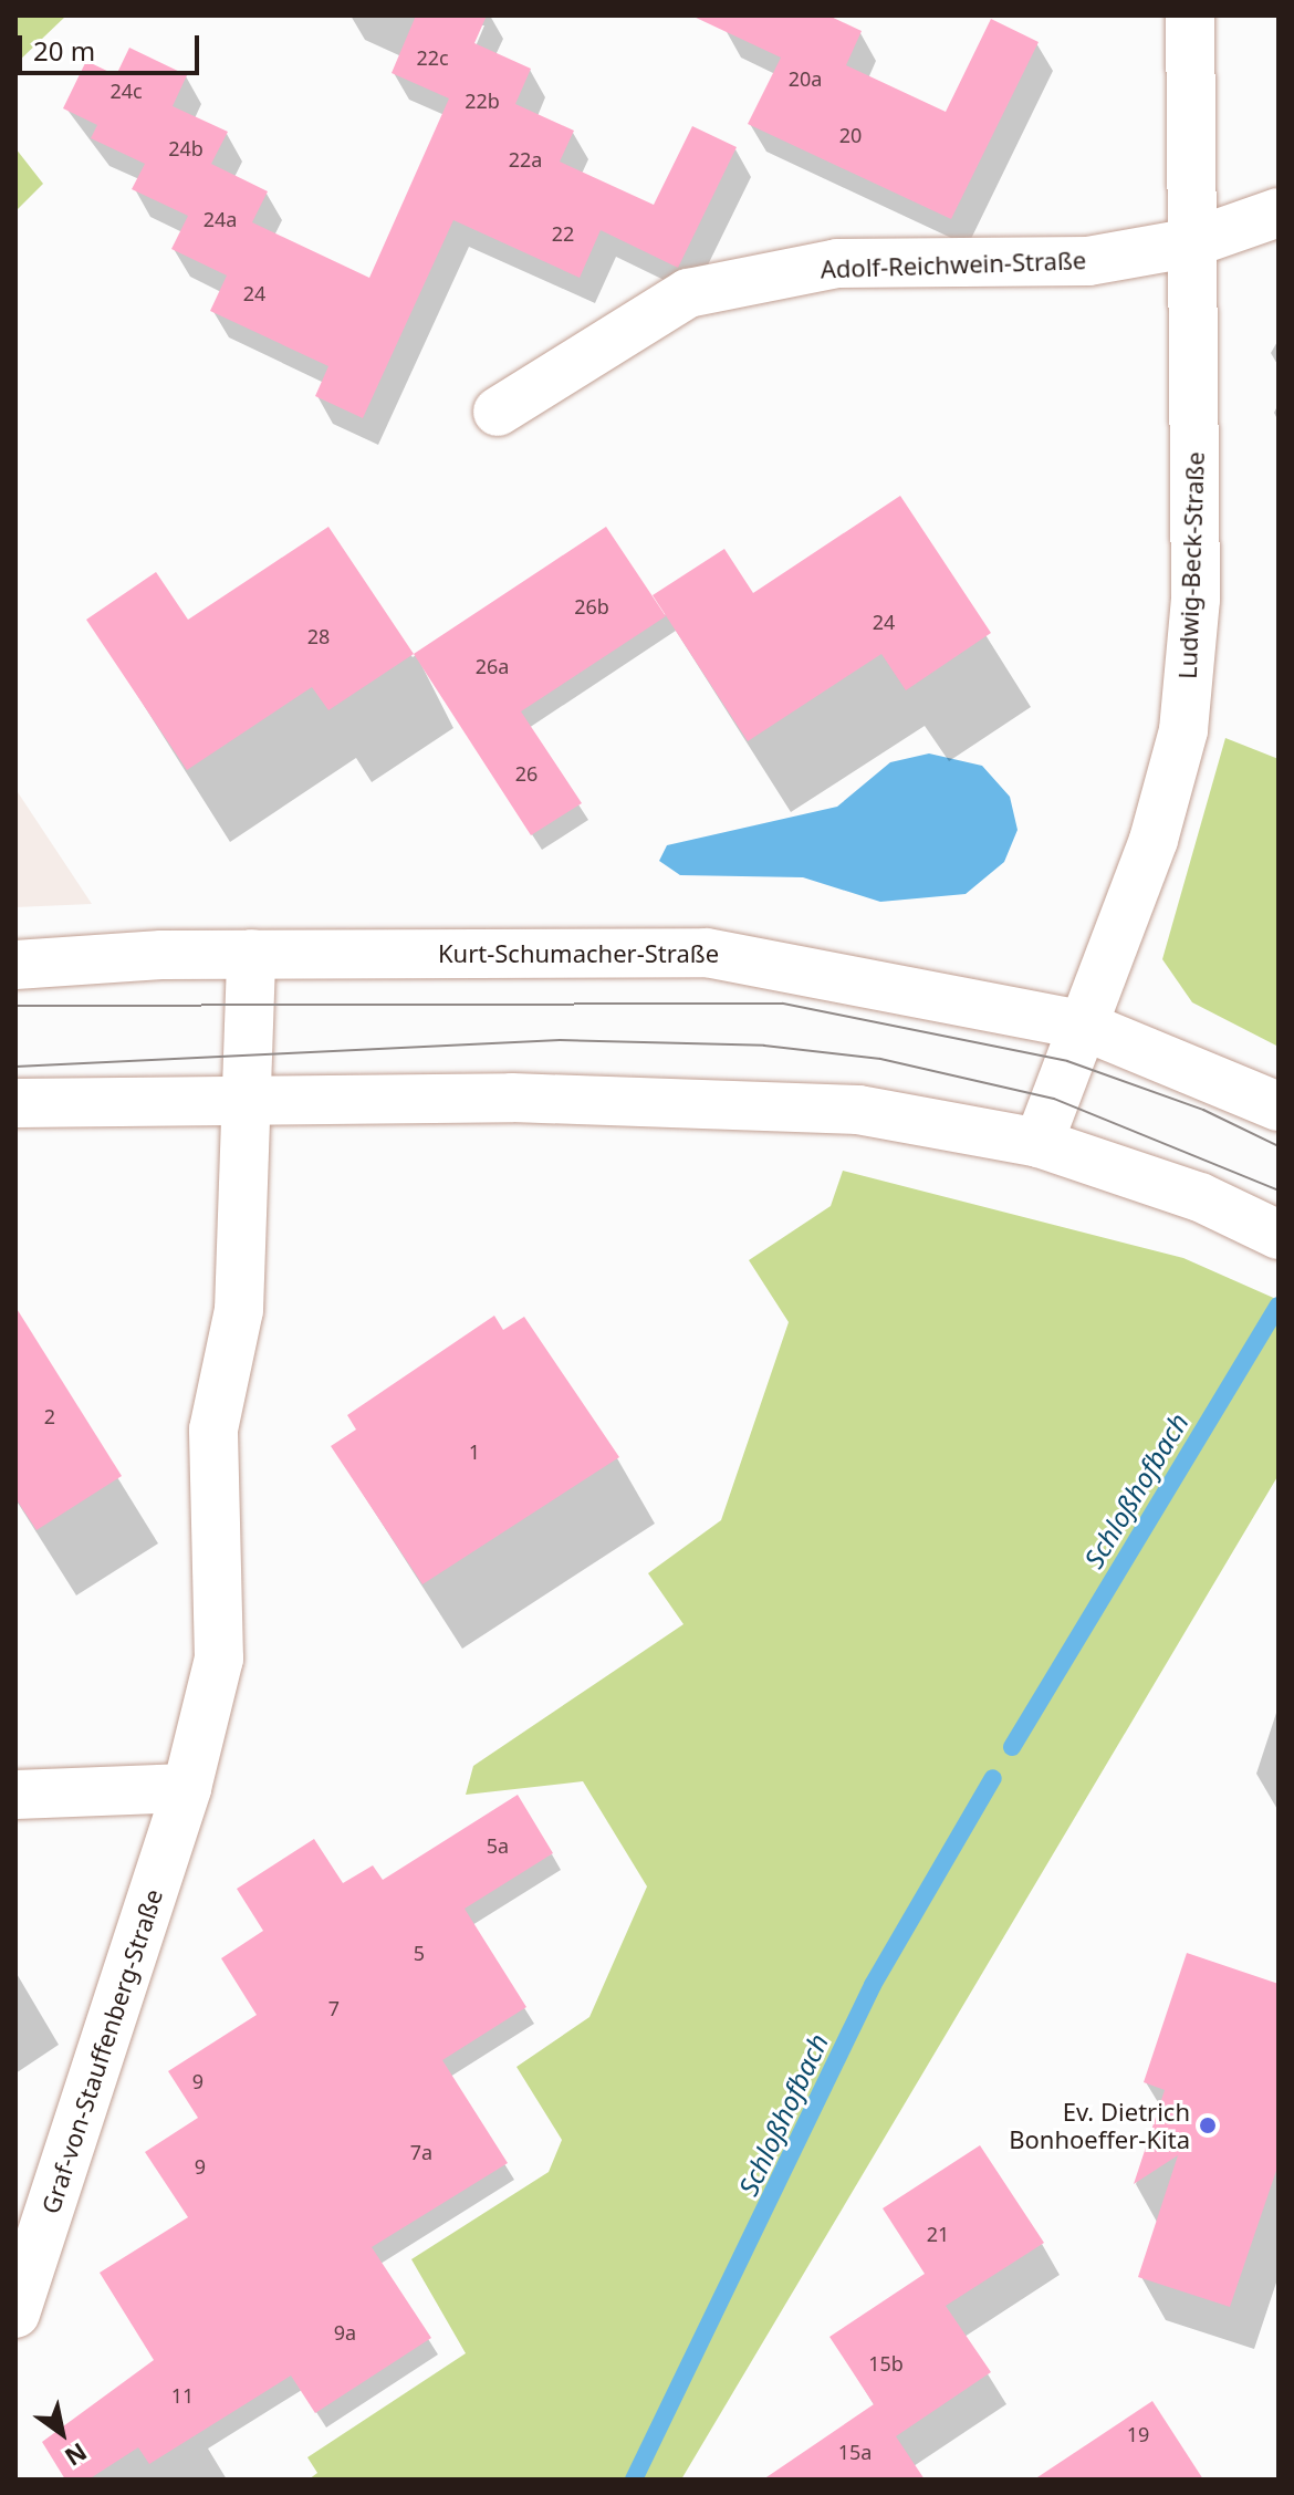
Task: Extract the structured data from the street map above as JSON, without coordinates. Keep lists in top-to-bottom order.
{
  "streets": {
    "street": [
      "Adolf-Reichwein-Straße",
      "Ludwig-Beck-Straße",
      "Kurt-Schumacher-Straße",
      "Graf-von-Stauffenberg-Straße"
    ]
  },
  "crossings": [
    ["Adolf-Reichwein-Straße", "Ludwig-Beck-Straße"],
    ["Ludwig-Beck-Straße", "Kurt-Schumacher-Straße"],
    ["Kurt-Schumacher-Straße", "Graf-von-Stauffenberg-Straße"]
  ],
  "water": ["Schloßhofbach"],
  "places": ["Ev. Dietrich Bonhoeffer-Kita"],
  "house_numbers": [
    "22c",
    "20a",
    "24c",
    "22b",
    "20",
    "24b",
    "22a",
    "24a",
    "22",
    "24",
    "26b",
    "24",
    "28",
    "26a",
    "26",
    "2",
    "1",
    "5a",
    "5",
    "7",
    "9",
    "7a",
    "9",
    "21",
    "9a",
    "15b",
    "11",
    "19",
    "15a"
  ],
  "scale_bar": "20 m",
  "north": "bottom right"
}
